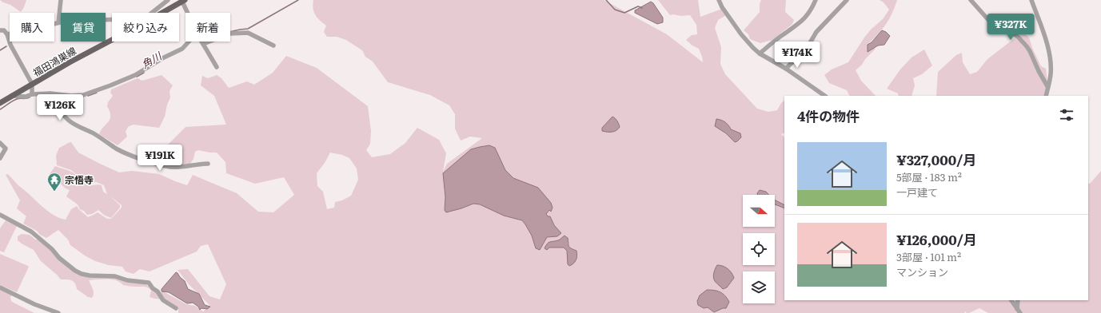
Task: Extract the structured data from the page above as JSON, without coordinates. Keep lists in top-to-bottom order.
{
  "streets": {
    "main road": ["福田鴻巣線"]
  },
  "water": ["角川"],
  "places": {
    "temple": ["宗悟寺"]
  },
  "north": "right",
  "page": {
    "chip": [
      "購入",
      "賃貸",
      "絞り込み",
      "新着"
    ],
    "price": [
      "¥327K",
      "¥174K",
      "¥126K",
      "¥191K"
    ],
    "heading": "4件の物件",
    "list": [
      {
        "name": "¥327,000/月",
        "note": "5部屋 · 183 m² · 一戸建て"
      },
      {
        "name": "¥126,000/月",
        "note": "3部屋 · 101 m² · マンション"
      }
    ]
  }
}
